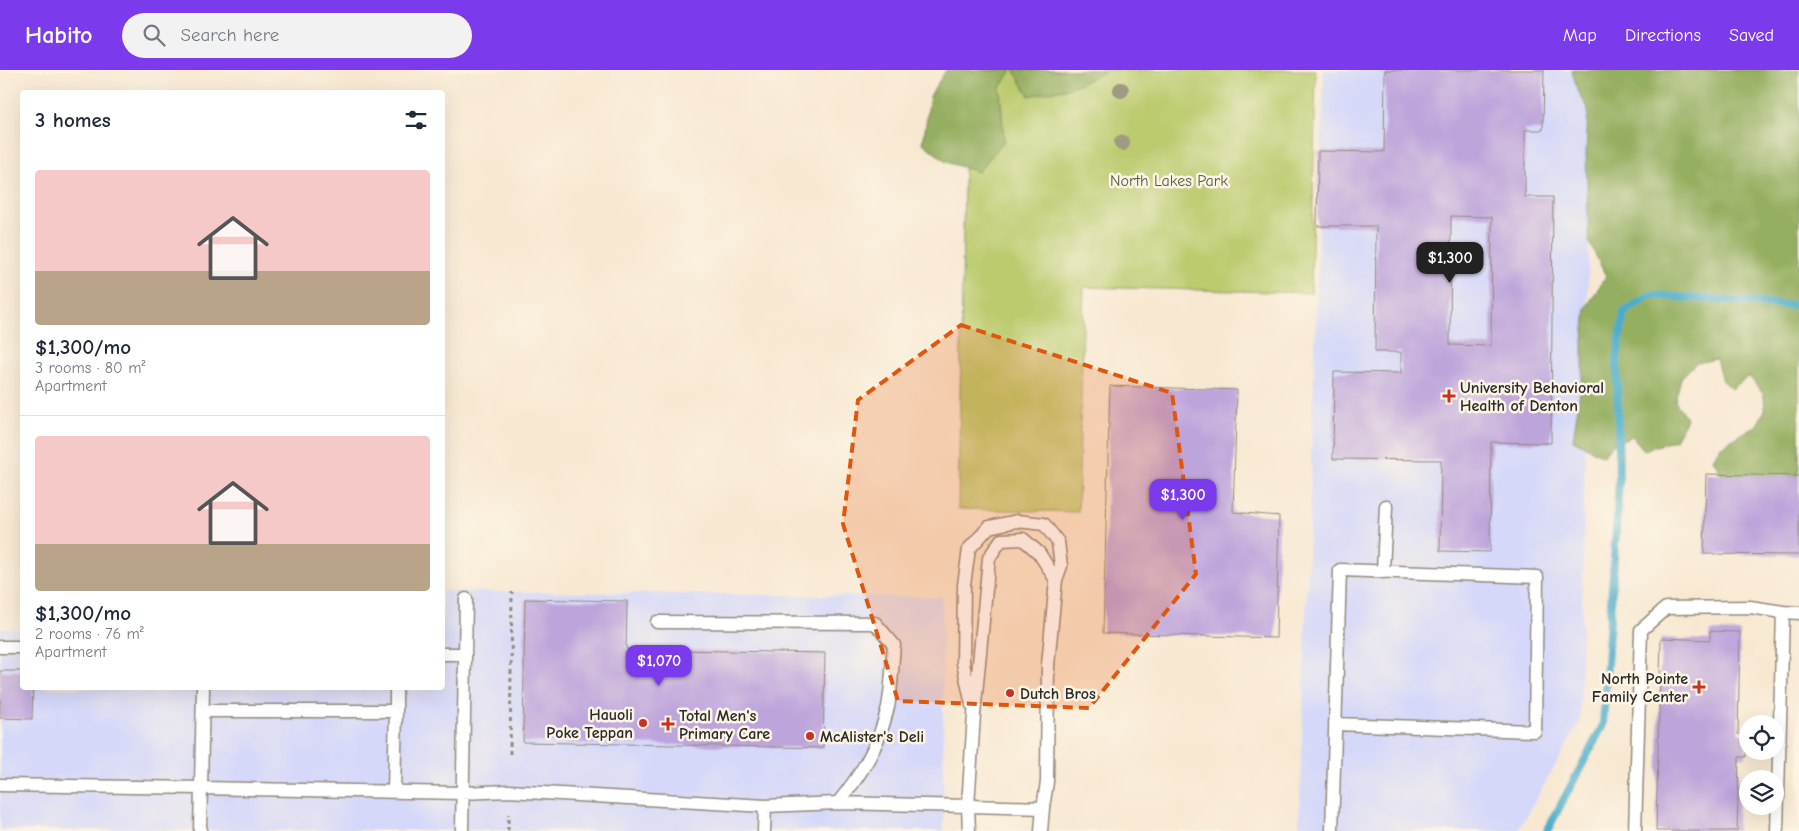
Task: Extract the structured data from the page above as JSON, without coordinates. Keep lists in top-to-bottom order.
{
  "parks": ["North Lakes Park"],
  "places": {
    "health": ["University Behavioral Health of Denton", "North Pointe Family Center", "Total Men's Primary Care"],
    "other": ["Dutch Bros", "Hauoli Poke Teppan", "McAlister's Deli"]
  },
  "page": {
    "header": "Habito",
    "search": "Search here",
    "nav": ["Map", "Directions", "Saved"],
    "heading": "3 homes",
    "list": [
      {
        "name": "$1,300/mo",
        "note": "3 rooms · 80 m² · Apartment"
      },
      {
        "name": "$1,300/mo",
        "note": "2 rooms · 76 m² · Apartment"
      }
    ],
    "price": ["$1,300", "$1,300", "$1,070"]
  }
}
